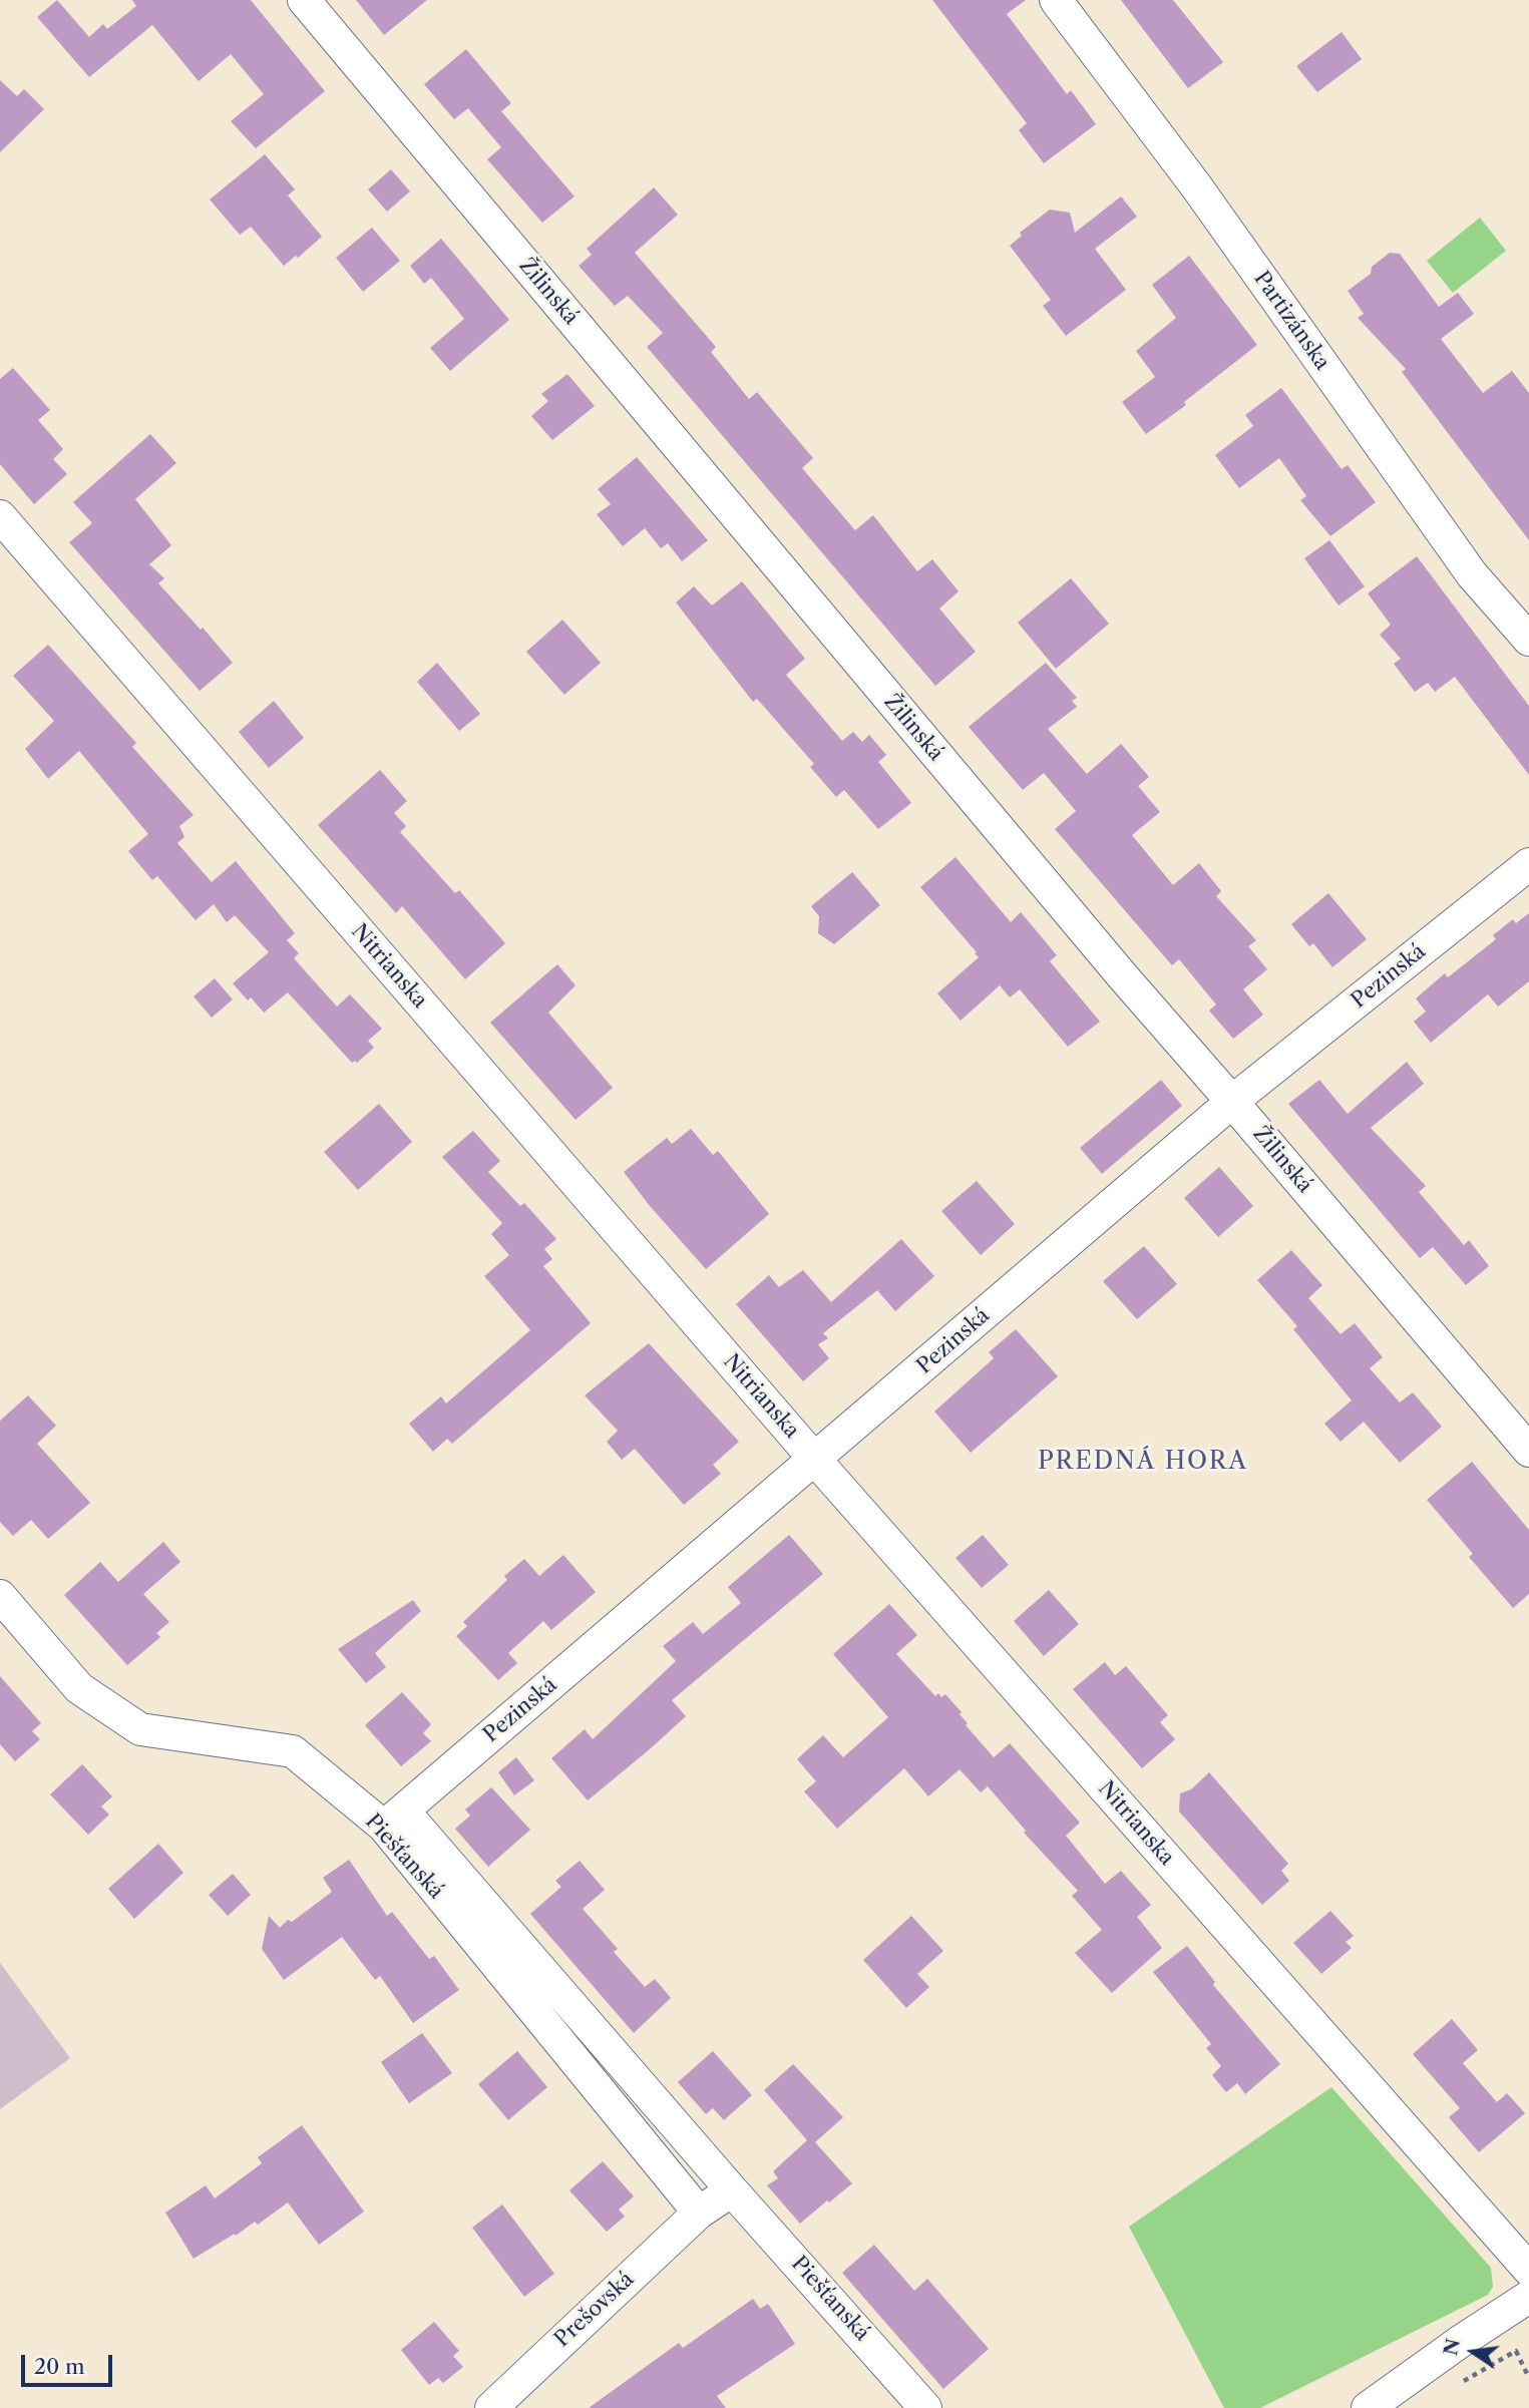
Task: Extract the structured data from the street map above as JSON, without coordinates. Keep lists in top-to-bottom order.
{
  "streets": {
    "street": [
      "Žilinská",
      "Partizánska",
      "Nitrianska",
      "Pezinská",
      "Piešťanská",
      "Prešovská"
    ]
  },
  "crossings": [
    ["Žilinská", "Pezinská"],
    ["Nitrianska", "Pezinská"],
    ["Pezinská", "Piešťanská"],
    ["Piešťanská", "Prešovská"]
  ],
  "districts": ["PREDNÁ HORA"],
  "scale_bar": "20 m",
  "north": "left"
}
